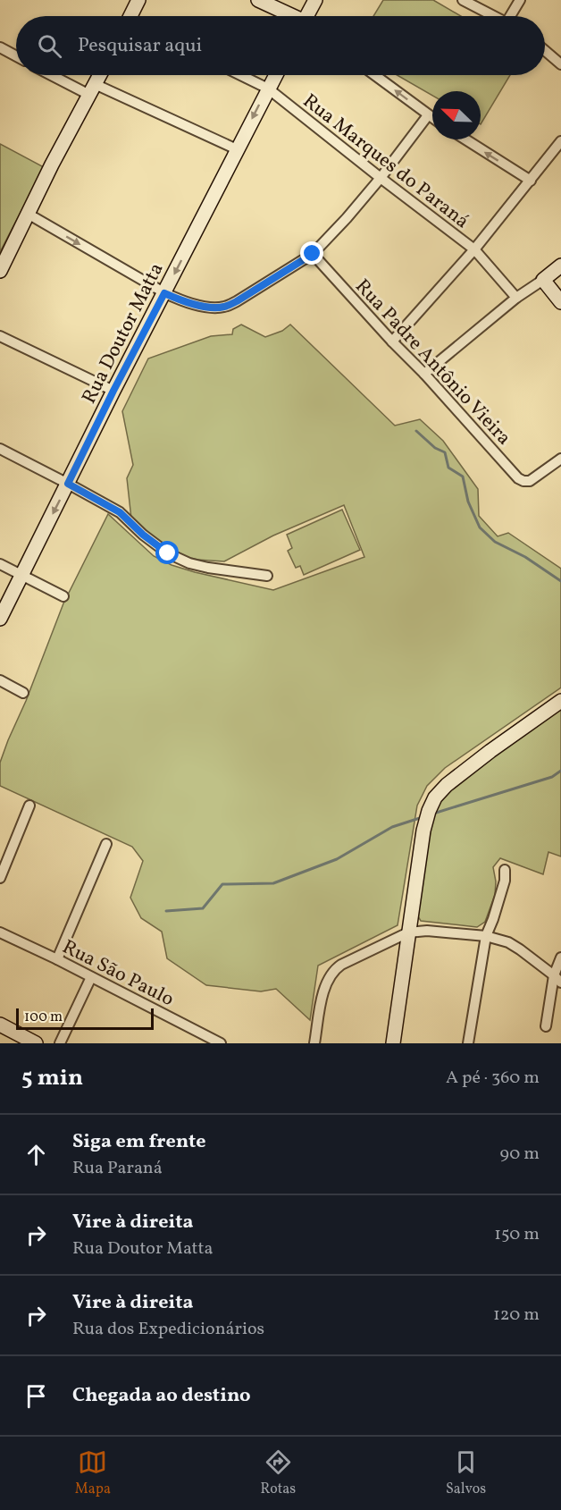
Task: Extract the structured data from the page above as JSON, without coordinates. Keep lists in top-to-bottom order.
{
  "streets": {
    "street": [
      "Rua Marques do Paraná",
      "Rua Doutor Matta",
      "Rua Padre Antônio Vieira",
      "Rua São Paulo"
    ]
  },
  "crossings": [
    ["Rua Marques do Paraná", "Rua Doutor Matta"]
  ],
  "one_way": ["Rua Doutor Matta"],
  "scale_bar": "100 m",
  "north": "top left",
  "page": {
    "search": "Pesquisar aqui",
    "scale": "100 m",
    "heading": ["5 min", "A pé · 360 m"],
    "list": [
      ["Siga em frente", "Rua Paraná", "90 m"],
      ["Vire à direita", "Rua Doutor Matta", "150 m"],
      ["Vire à direita", "Rua dos Expedicionários", "120 m"],
      "Chegada ao destino"
    ],
    "nav": ["Mapa", "Rotas", "Salvos"]
  }
}
